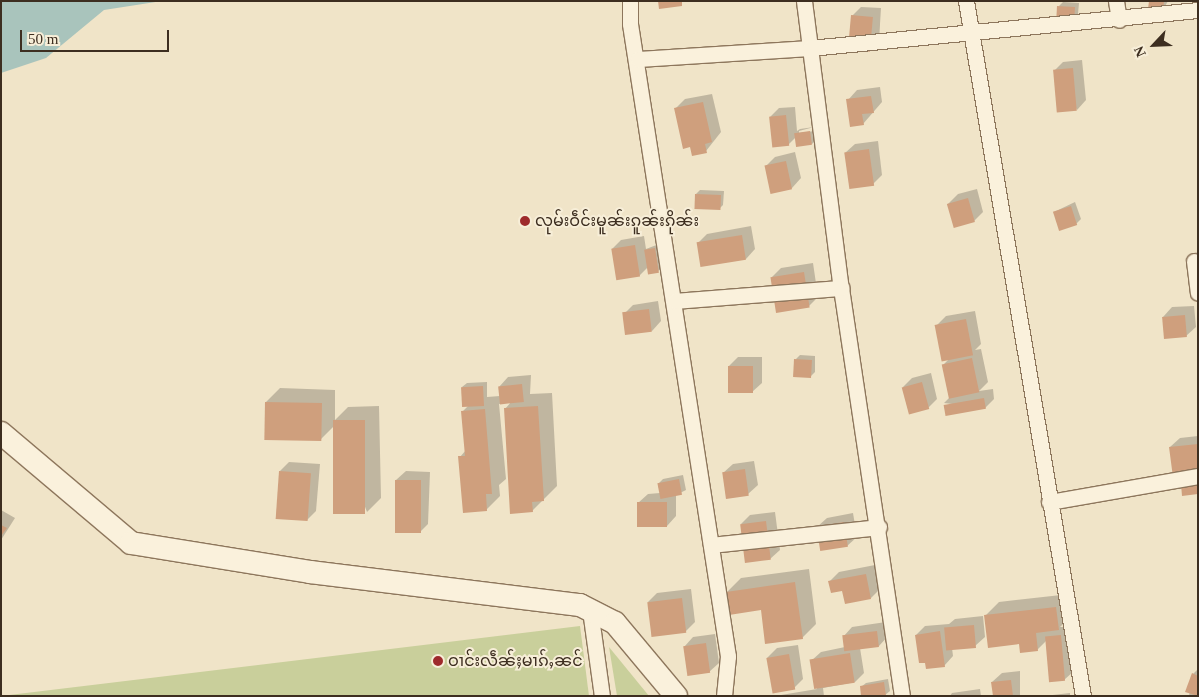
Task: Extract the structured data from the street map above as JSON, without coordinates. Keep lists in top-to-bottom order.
{
  "places": ["လုမ်းဝဵင်းမူၼ်းၵူၼ်းၵိုၼ်း", "ဝၢင်းလဵၼ်ႈမၢၵ်ႇၼင်"],
  "scale_bar": "50 m",
  "north": "bottom left"
}
